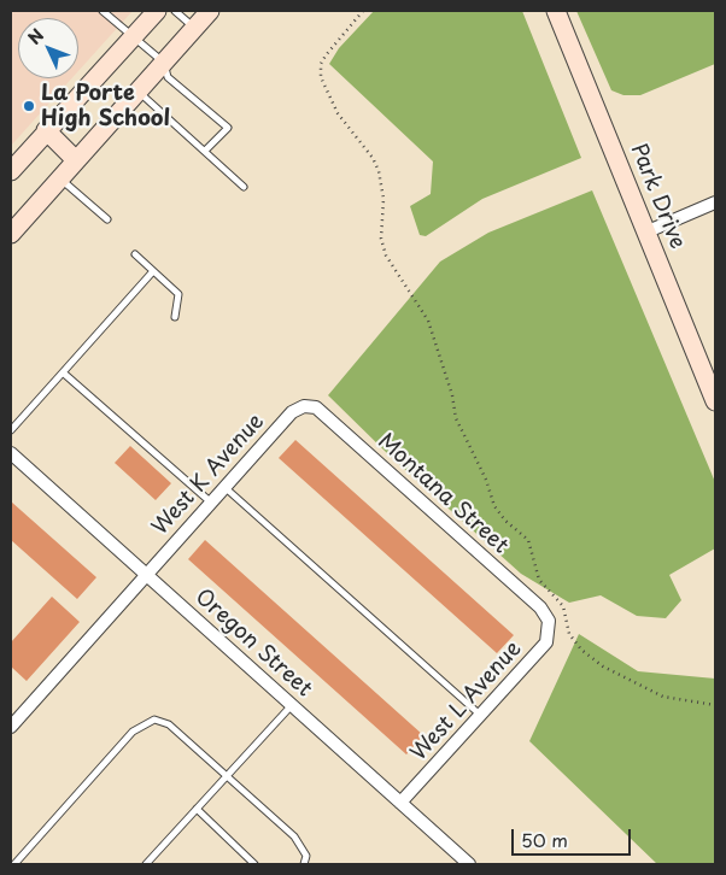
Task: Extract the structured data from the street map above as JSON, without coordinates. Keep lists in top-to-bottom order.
{
  "streets": {
    "street": [
      "Park Drive",
      "West K Avenue",
      "Montana Street",
      "Oregon Street",
      "West L Avenue"
    ]
  },
  "crossings": [
    ["West K Avenue", "Montana Street"],
    ["West K Avenue", "Oregon Street"],
    ["Montana Street", "West L Avenue"],
    ["Oregon Street", "West L Avenue"]
  ],
  "places": ["La Porte High School"],
  "scale_bar": "50 m",
  "north": "top left"
}
